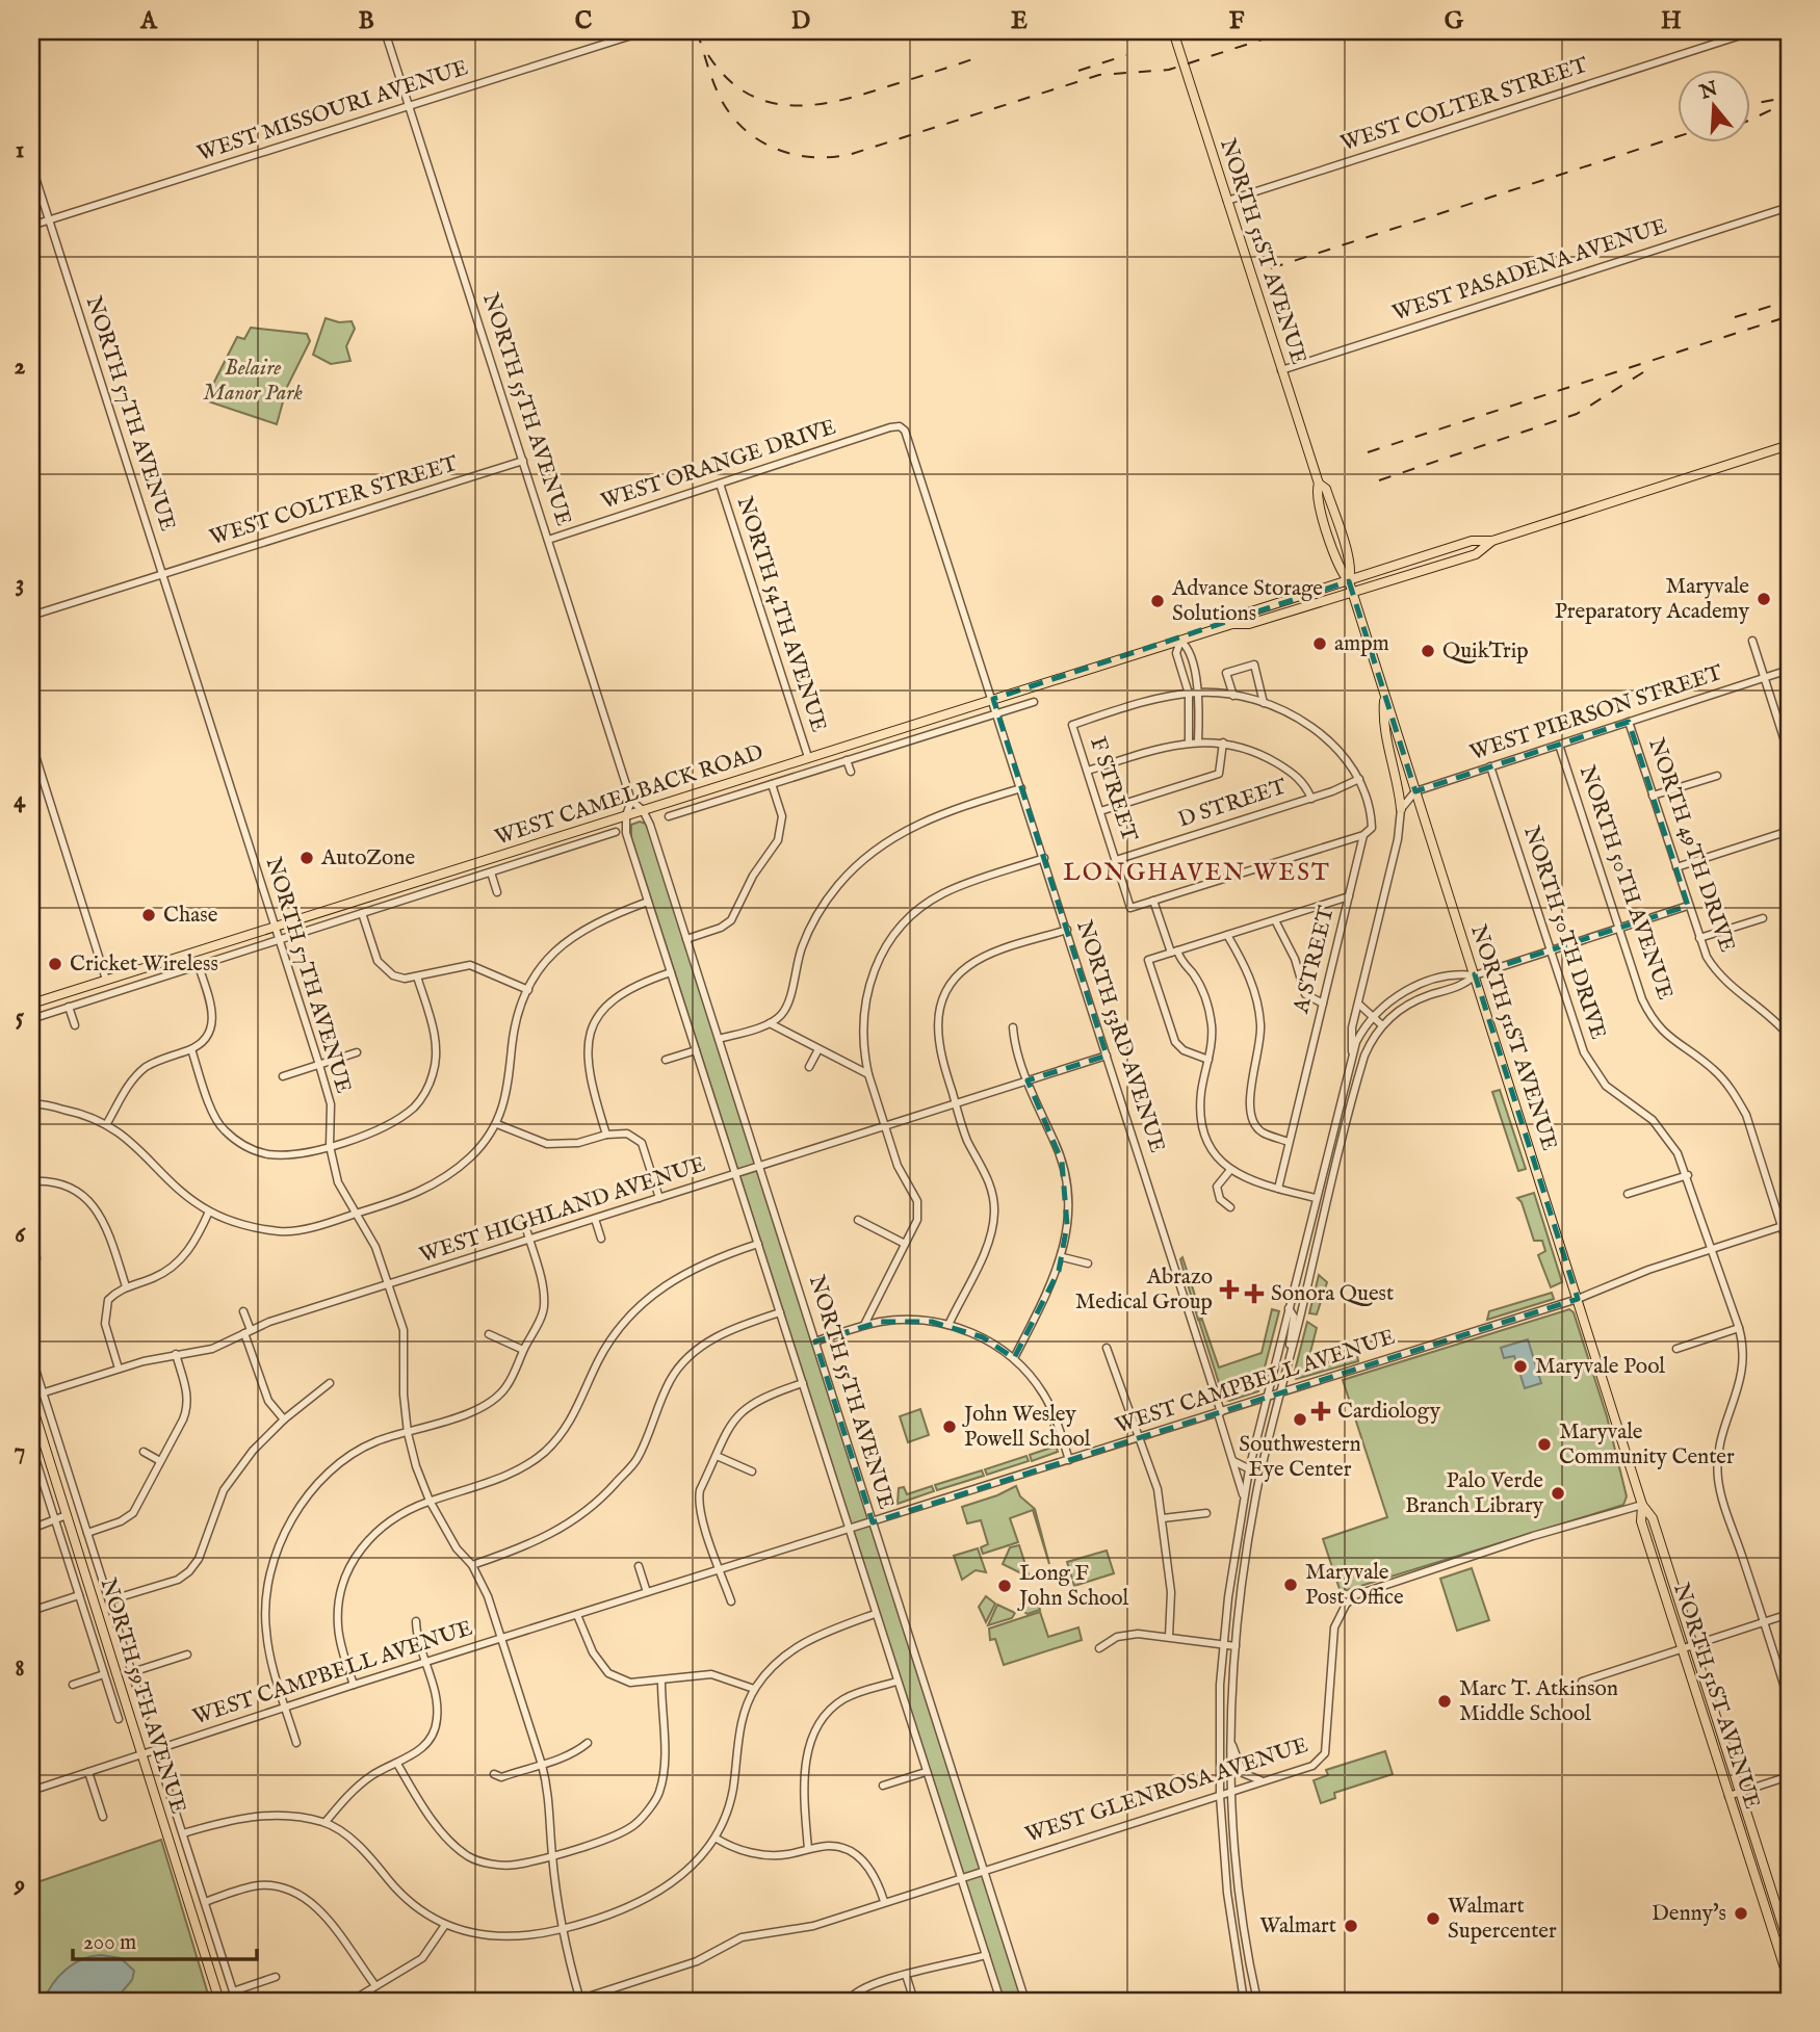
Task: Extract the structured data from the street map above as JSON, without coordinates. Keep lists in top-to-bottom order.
{
  "streets": {
    "main road": ["NORTH 51ST AVENUE", "WEST CAMELBACK ROAD", "NORTH 59TH AVENUE"],
    "street": [
      "WEST COLTER STREET",
      "WEST MISSOURI AVENUE",
      "WEST PASADENA AVENUE",
      "NORTH 55TH AVENUE",
      "NORTH 57TH AVENUE",
      "WEST ORANGE DRIVE",
      "NORTH 54TH AVENUE",
      "WEST PIERSON STREET",
      "F STREET",
      "D STREET",
      "NORTH 49TH DRIVE",
      "NORTH 50TH AVENUE",
      "NORTH 50TH DRIVE",
      "A STREET",
      "NORTH 53RD AVENUE",
      "WEST HIGHLAND AVENUE",
      "WEST CAMPBELL AVENUE",
      "WEST GLENROSA AVENUE"
    ]
  },
  "crossings": [
    ["WEST COLTER STREET", "NORTH 51ST AVENUE"],
    ["WEST COLTER STREET", "NORTH 55TH AVENUE"],
    ["WEST COLTER STREET", "NORTH 57TH AVENUE"],
    ["WEST MISSOURI AVENUE", "NORTH 55TH AVENUE"],
    ["WEST MISSOURI AVENUE", "NORTH 57TH AVENUE"],
    ["NORTH 51ST AVENUE", "WEST PASADENA AVENUE"],
    ["NORTH 51ST AVENUE", "WEST PIERSON STREET"],
    ["NORTH 51ST AVENUE", "WEST CAMELBACK ROAD"],
    ["NORTH 51ST AVENUE", "WEST CAMPBELL AVENUE"],
    ["NORTH 51ST AVENUE", "WEST GLENROSA AVENUE"],
    ["NORTH 55TH AVENUE", "WEST ORANGE DRIVE"],
    ["NORTH 55TH AVENUE", "WEST CAMELBACK ROAD"],
    ["NORTH 55TH AVENUE", "WEST HIGHLAND AVENUE"],
    ["NORTH 55TH AVENUE", "WEST CAMPBELL AVENUE"],
    ["NORTH 55TH AVENUE", "WEST GLENROSA AVENUE"],
    ["NORTH 57TH AVENUE", "WEST CAMELBACK ROAD"],
    ["NORTH 57TH AVENUE", "WEST HIGHLAND AVENUE"],
    ["NORTH 57TH AVENUE", "WEST CAMPBELL AVENUE"],
    ["NORTH 57TH AVENUE", "WEST GLENROSA AVENUE"],
    ["WEST ORANGE DRIVE", "NORTH 54TH AVENUE"],
    ["WEST ORANGE DRIVE", "NORTH 53RD AVENUE"],
    ["NORTH 54TH AVENUE", "WEST CAMELBACK ROAD"],
    ["WEST PIERSON STREET", "NORTH 49TH DRIVE"],
    ["WEST PIERSON STREET", "NORTH 50TH AVENUE"],
    ["WEST PIERSON STREET", "NORTH 50TH DRIVE"],
    ["F STREET", "D STREET"],
    ["F STREET", "A STREET"],
    ["WEST CAMELBACK ROAD", "NORTH 53RD AVENUE"],
    ["D STREET", "A STREET"],
    ["NORTH 50TH AVENUE", "WEST CAMPBELL AVENUE"],
    ["NORTH 50TH DRIVE", "WEST CAMPBELL AVENUE"],
    ["NORTH 53RD AVENUE", "WEST HIGHLAND AVENUE"],
    ["NORTH 53RD AVENUE", "WEST CAMPBELL AVENUE"],
    ["WEST HIGHLAND AVENUE", "NORTH 59TH AVENUE"],
    ["WEST CAMPBELL AVENUE", "NORTH 59TH AVENUE"]
  ],
  "districts": ["LONGHAVEN WEST"],
  "parks": ["Belaire Manor Park"],
  "places": {
    "other": [
      "Maryvale Preparatory Academy",
      "Advance Storage Solutions",
      "ampm",
      "QuikTrip",
      "AutoZone",
      "Chase",
      "Cricket Wireless",
      "Maryvale Pool",
      "Southwestern Eye Center",
      "John Wesley Powell School",
      "Maryvale Community Center",
      "Palo Verde Branch Library",
      "Maryvale Post Office",
      "Long F John School",
      "Marc T. Atkinson Middle School",
      "Denny's",
      "Walmart Supercenter",
      "Walmart"
    ],
    "health": ["Abrazo Medical Group", "Sonora Quest", "Cardiology"]
  },
  "scale_bar": "200 m",
  "north": "top",
  "grid": {
    "columns": [
      "A",
      "B",
      "C",
      "D",
      "E",
      "F",
      "G",
      "H"
    ],
    "rows": [
      "1",
      "2",
      "3",
      "4",
      "5",
      "6",
      "7",
      "8",
      "9"
    ]
  }
}
